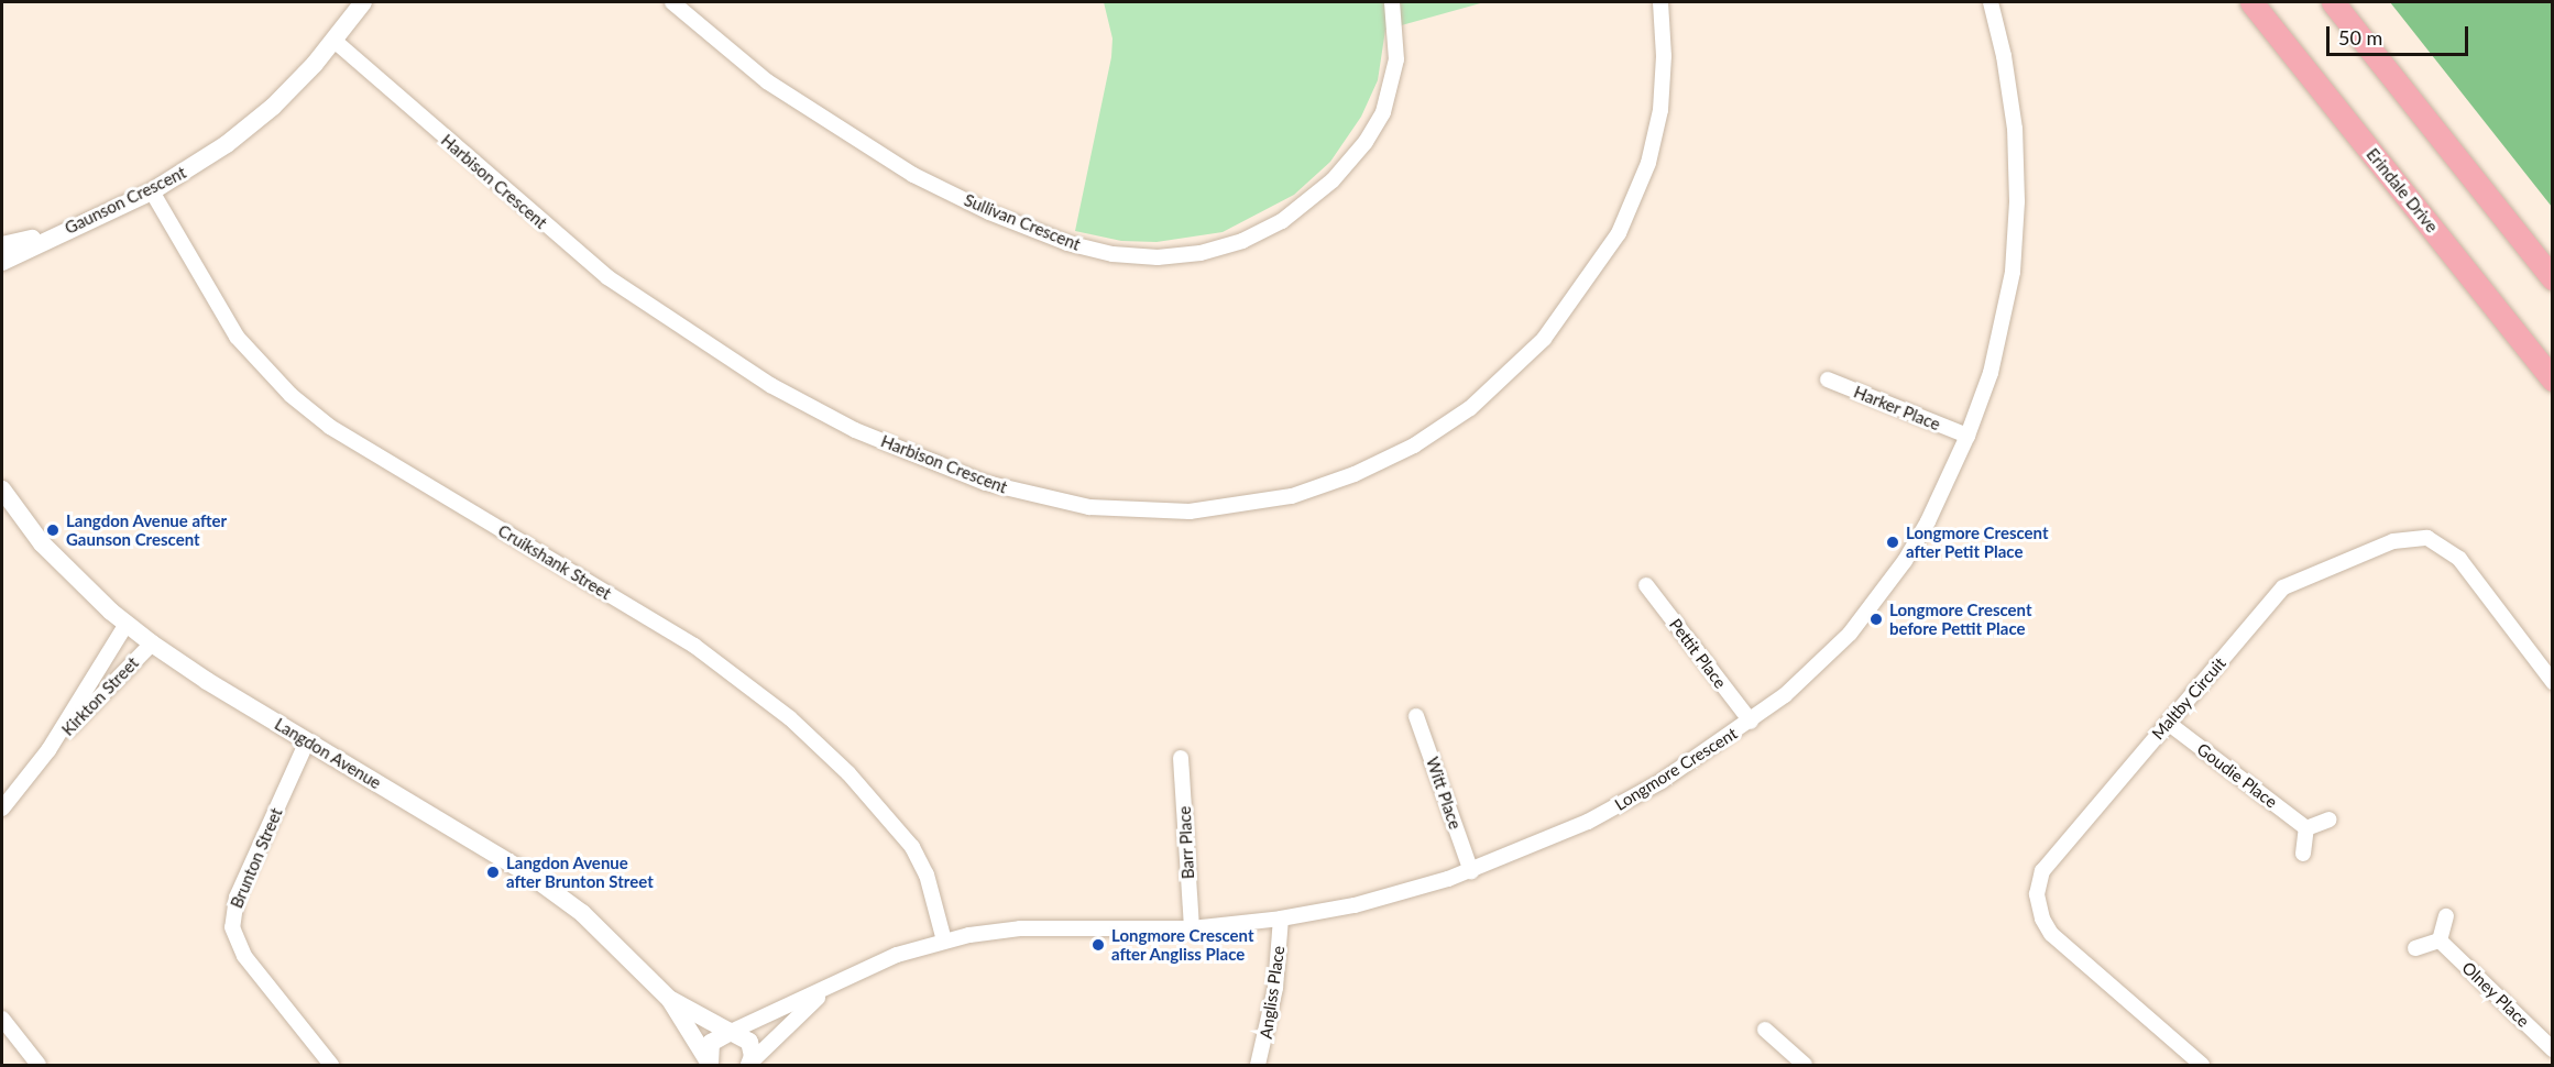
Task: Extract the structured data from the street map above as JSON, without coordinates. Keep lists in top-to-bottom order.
{
  "streets": {
    "main road": ["Erindale Drive"],
    "street": [
      "Harbison Crescent",
      "Gaunson Crescent",
      "Sullivan Crescent",
      "Harker Place",
      "Cruikshank Street",
      "Pettit Place",
      "Kirkton Street",
      "Maltby Circuit",
      "Langdon Avenue",
      "Longmore Crescent",
      "Goudie Place",
      "Witt Place",
      "Barr Place",
      "Brunton Street",
      "Angliss Place",
      "Olney Place"
    ]
  },
  "crossings": [
    ["Harbison Crescent", "Gaunson Crescent"],
    ["Gaunson Crescent", "Cruikshank Street"],
    ["Harker Place", "Longmore Crescent"],
    ["Cruikshank Street", "Longmore Crescent"],
    ["Pettit Place", "Longmore Crescent"],
    ["Kirkton Street", "Langdon Avenue"],
    ["Maltby Circuit", "Goudie Place"],
    ["Langdon Avenue", "Longmore Crescent"],
    ["Langdon Avenue", "Brunton Street"],
    ["Longmore Crescent", "Witt Place"],
    ["Longmore Crescent", "Barr Place"],
    ["Longmore Crescent", "Angliss Place"]
  ],
  "places": [
    "Langdon Avenue after Gaunson Crescent",
    "Longmore Crescent after Petit Place",
    "Longmore Crescent before Pettit Place",
    "Langdon Avenue after Brunton Street",
    "Longmore Crescent after Angliss Place"
  ],
  "scale_bar": "50 m"
}
